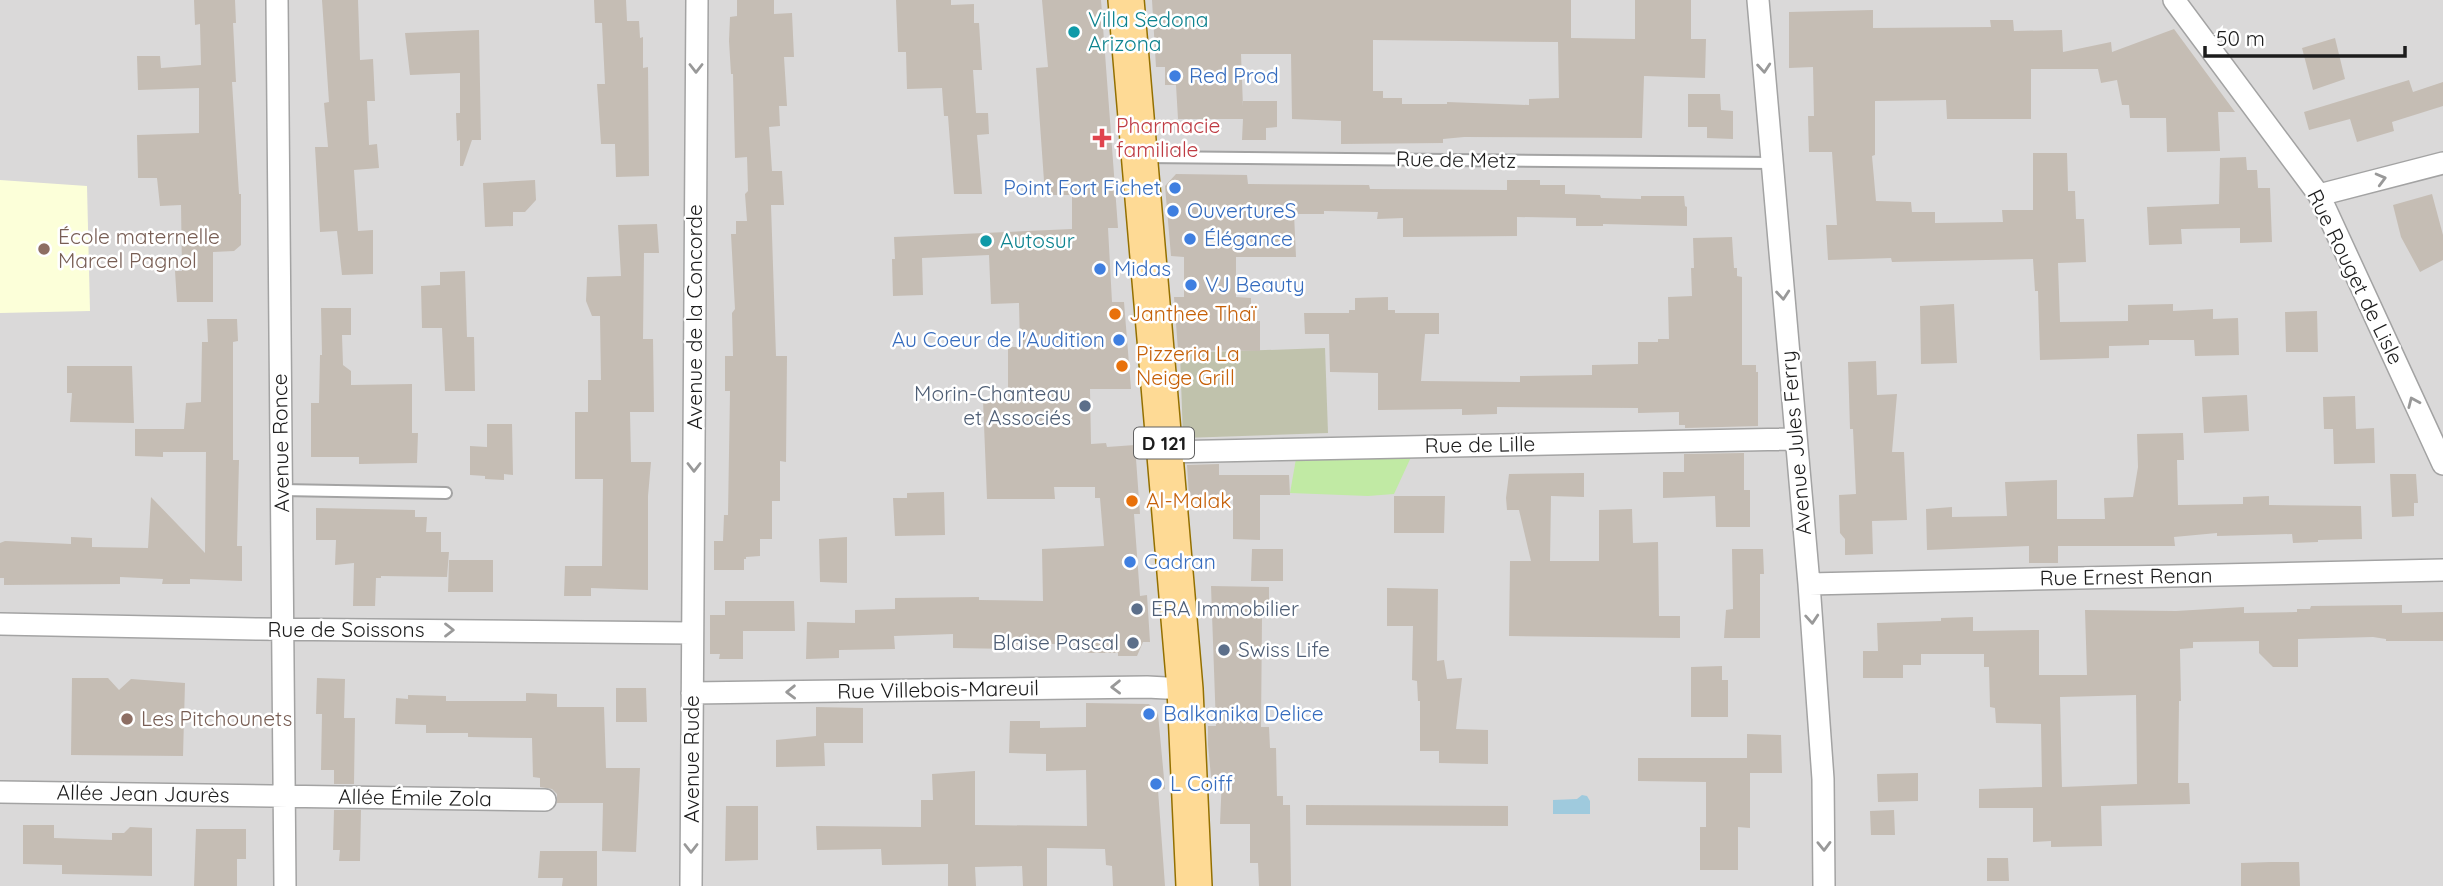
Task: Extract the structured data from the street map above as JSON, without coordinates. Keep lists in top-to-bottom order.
{
  "streets": {
    "main road": ["D 121"],
    "street": [
      "Rue Rouget de Lisle",
      "Avenue de la Concorde",
      "Avenue Ronce",
      "Avenue Jules Ferry",
      "Rue de Lille",
      "Rue Ernest Renan",
      "Rue de Soissons",
      "Rue Villebois-Mareuil",
      "Avenue Rude",
      "Allée Jean Jaurès",
      "Allée Émile Zola"
    ],
    "lane": ["Rue de Metz"]
  },
  "crossings": [
    ["Rue de Metz", "D 121"],
    ["Rue de Metz", "Avenue Jules Ferry"],
    ["Avenue de la Concorde", "Rue de Soissons"],
    ["Avenue de la Concorde", "Avenue Rude"],
    ["Avenue Ronce", "Rue de Soissons"],
    ["Avenue Ronce", "Allée Jean Jaurès"],
    ["Avenue Ronce", "Allée Émile Zola"],
    ["D 121", "Rue de Lille"],
    ["D 121", "Rue Villebois-Mareuil"],
    ["Avenue Jules Ferry", "Rue de Lille"],
    ["Avenue Jules Ferry", "Rue Ernest Renan"],
    ["Rue de Soissons", "Avenue Rude"],
    ["Rue Villebois-Mareuil", "Avenue Rude"],
    ["Allée Jean Jaurès", "Allée Émile Zola"]
  ],
  "one_way": [
    "Rue Rouget de Lisle",
    "Avenue de la Concorde",
    "Avenue Jules Ferry",
    "Rue de Soissons",
    "Rue Villebois-Mareuil",
    "Avenue Rude"
  ],
  "places": {
    "other": [
      "Villa Sedona Arizona",
      "Red Prod",
      "Point Fort Fichet",
      "OuvertureS",
      "Élégance",
      "Autosur",
      "École maternelle Marcel Pagnol",
      "Midas",
      "VJ Beauty",
      "Janthee Thaï",
      "Au Coeur de l'Audition",
      "Pizzeria La Neige Grill",
      "Morin-Chanteau et Associés",
      "Al-Malak",
      "Cadran",
      "ERA Immobilier",
      "Blaise Pascal",
      "Swiss Life",
      "Balkanika Delice",
      "Les Pitchounets",
      "L Coiff"
    ],
    "health": ["Pharmacie familiale"]
  },
  "scale_bar": "50 m"
}
